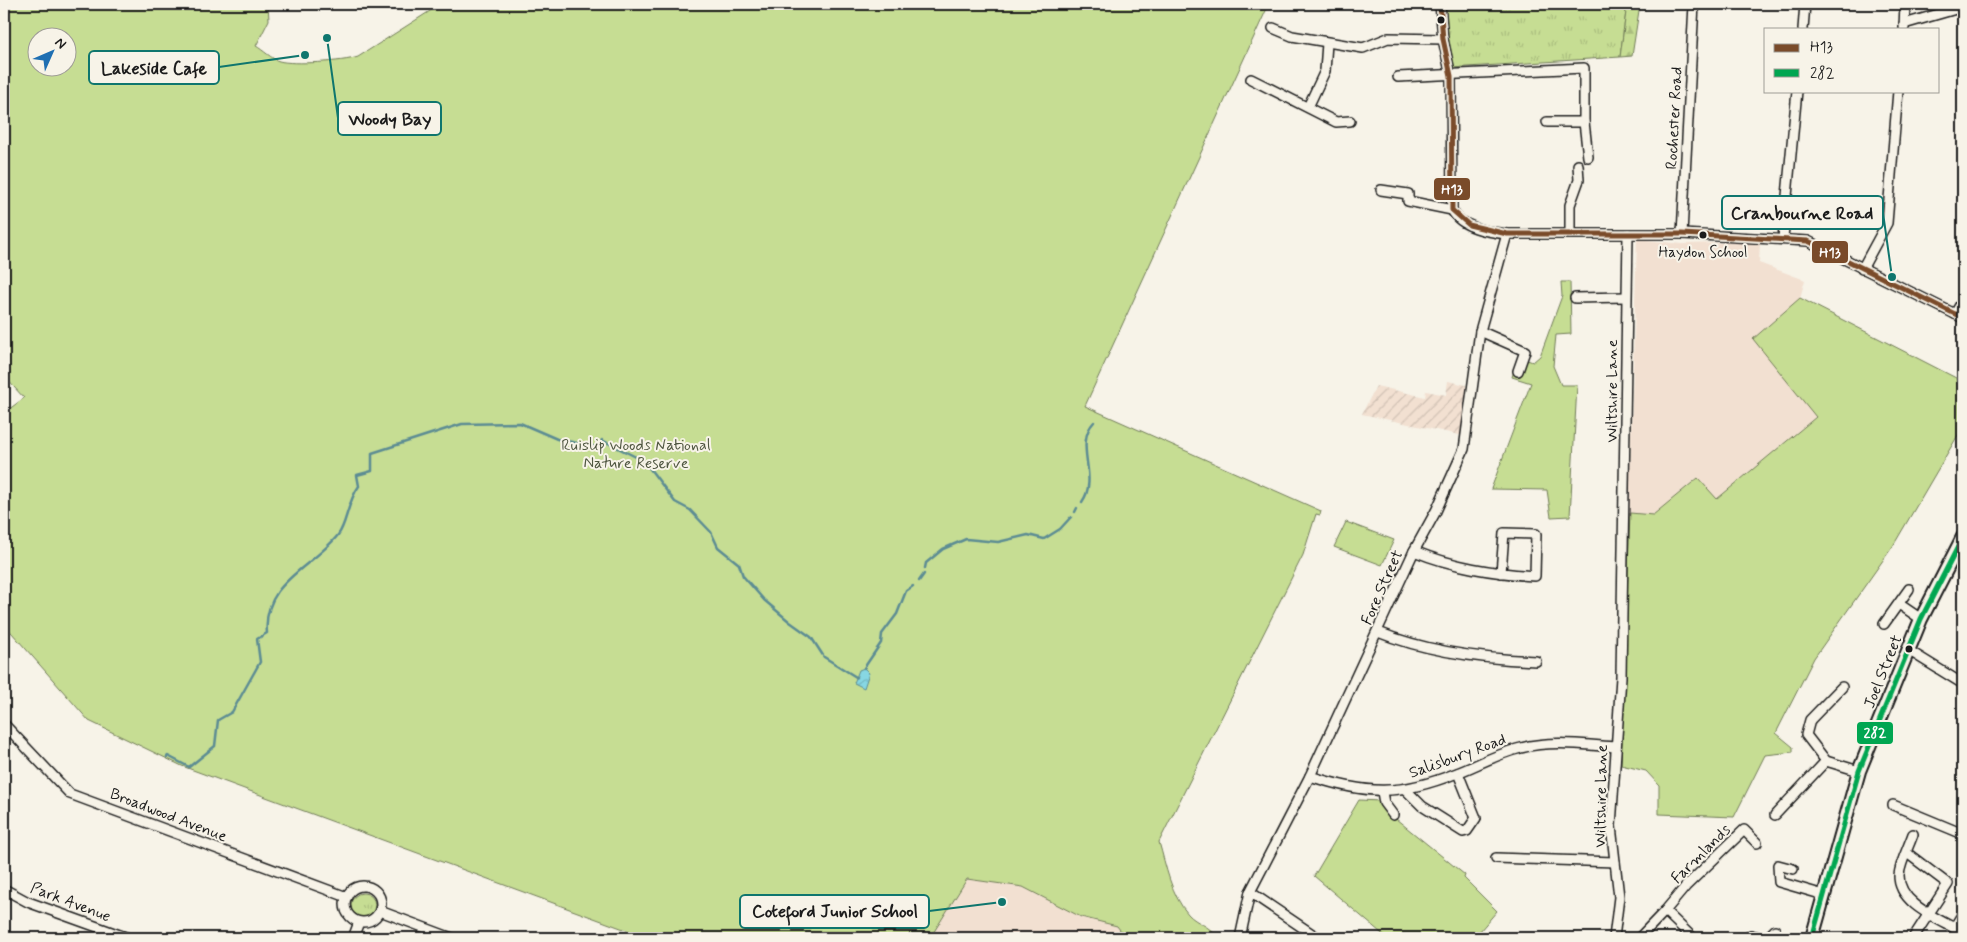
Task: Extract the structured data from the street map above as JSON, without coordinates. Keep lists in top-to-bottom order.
{
  "streets": {
    "main road": ["Joel Street"],
    "street": [
      "Rochester Road",
      "Wiltshire Lane",
      "Fore Street",
      "Salisbury Road",
      "Broadwood Avenue",
      "Farmlands",
      "Park Avenue"
    ]
  },
  "crossings": [
    ["Wiltshire Lane", "Salisbury Road"],
    ["Fore Street", "Salisbury Road"]
  ],
  "parks": ["Ruislip Woods National Nature Reserve"],
  "places": [
    "Woody Bay",
    "Lakeside Cafe",
    "Haydon School",
    "Cranbourne Road",
    "Coteford Junior School"
  ],
  "lines": ["transit line H13", "transit line 282"],
  "legend": ["H13", "282"],
  "north": "top right"
}
